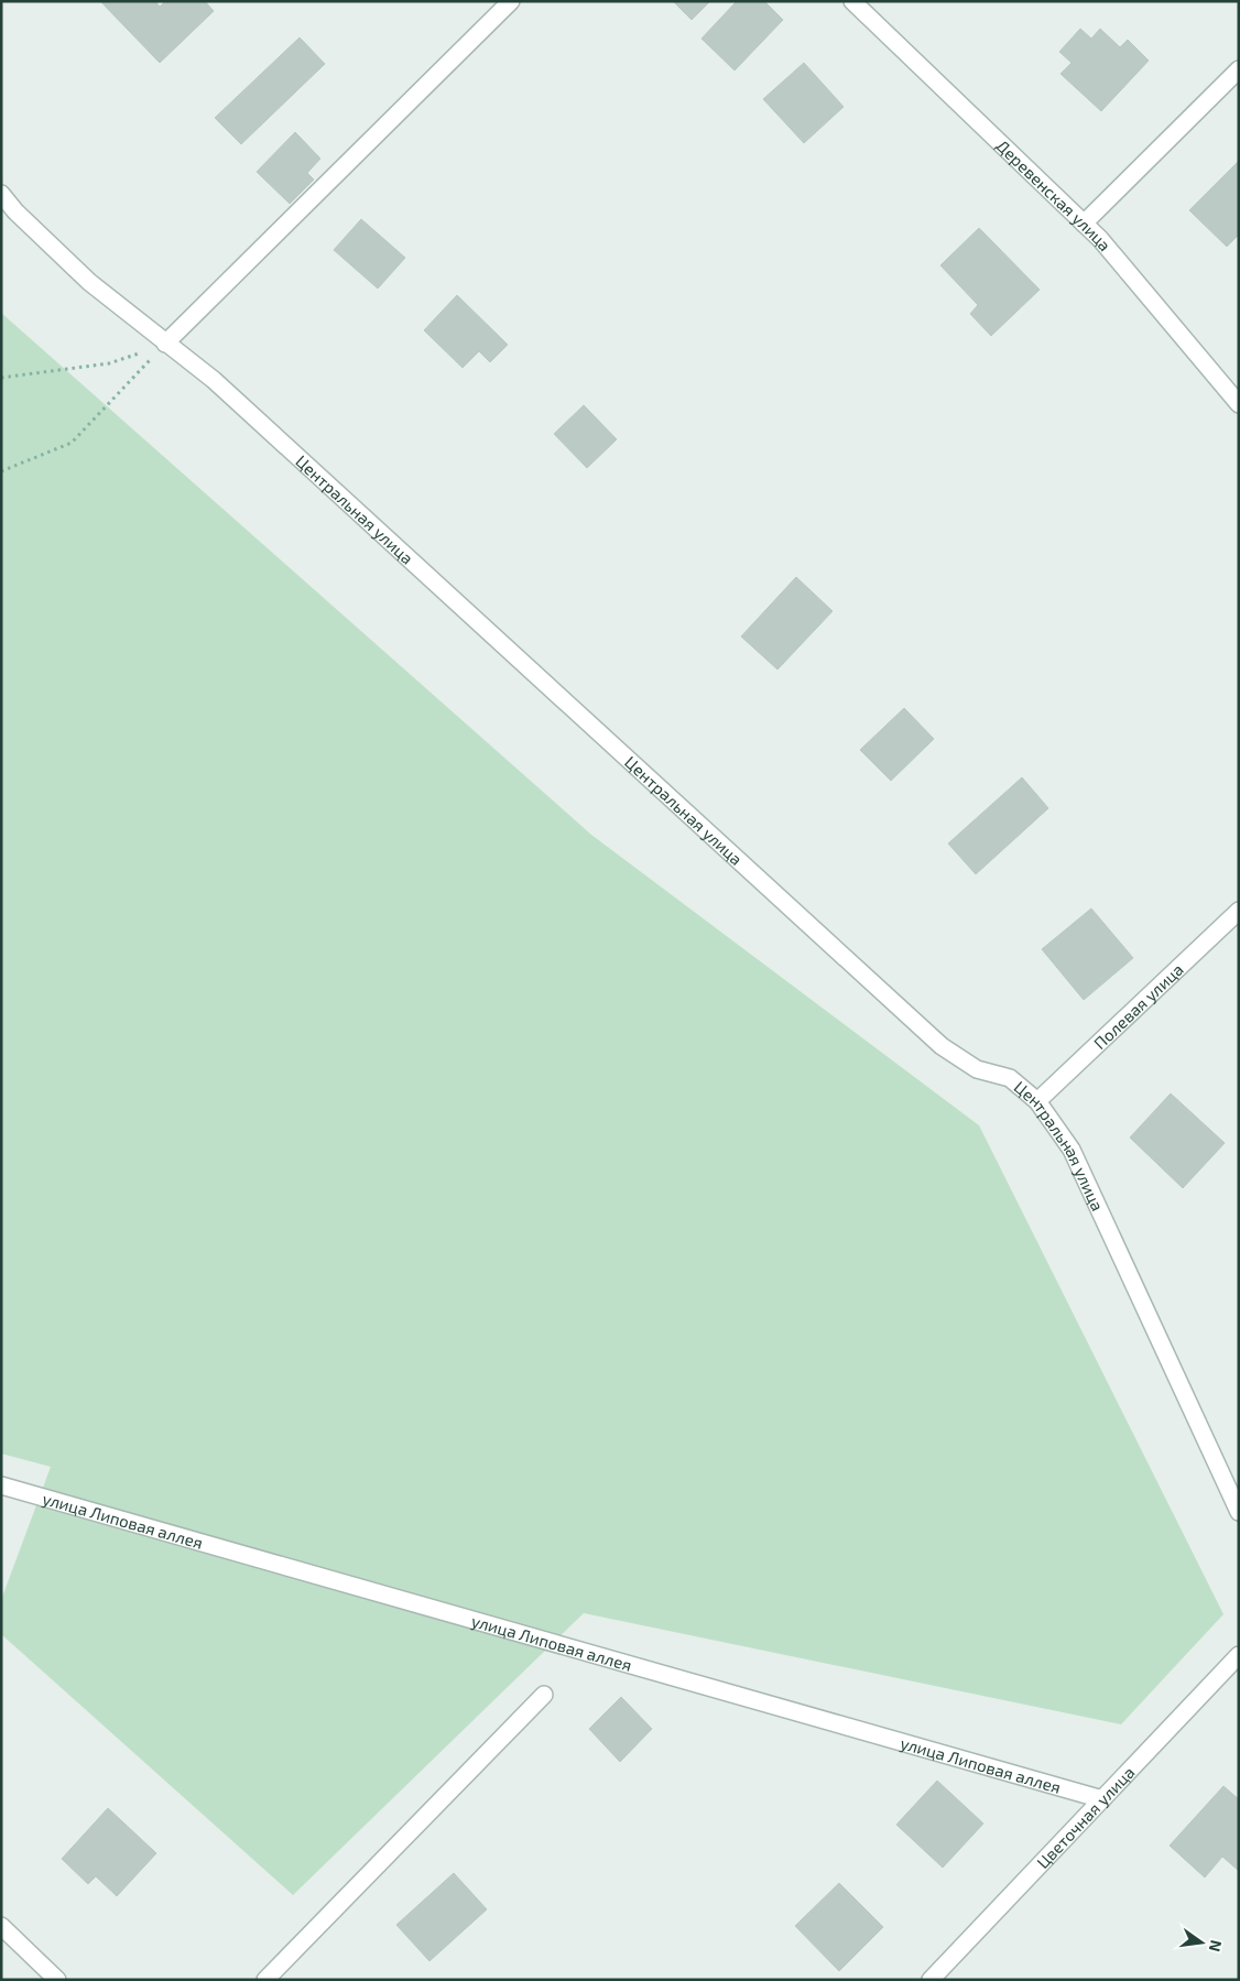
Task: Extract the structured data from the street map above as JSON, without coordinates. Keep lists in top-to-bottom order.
{
  "streets": {
    "street": [
      "Деревенская улица",
      "Центральная улица",
      "Полевая улица",
      "улица Липовая аллея",
      "Цветочная улица"
    ]
  },
  "crossings": [
    ["Центральная улица", "Полевая улица"],
    ["улица Липовая аллея", "Цветочная улица"]
  ],
  "north": "right"
}
